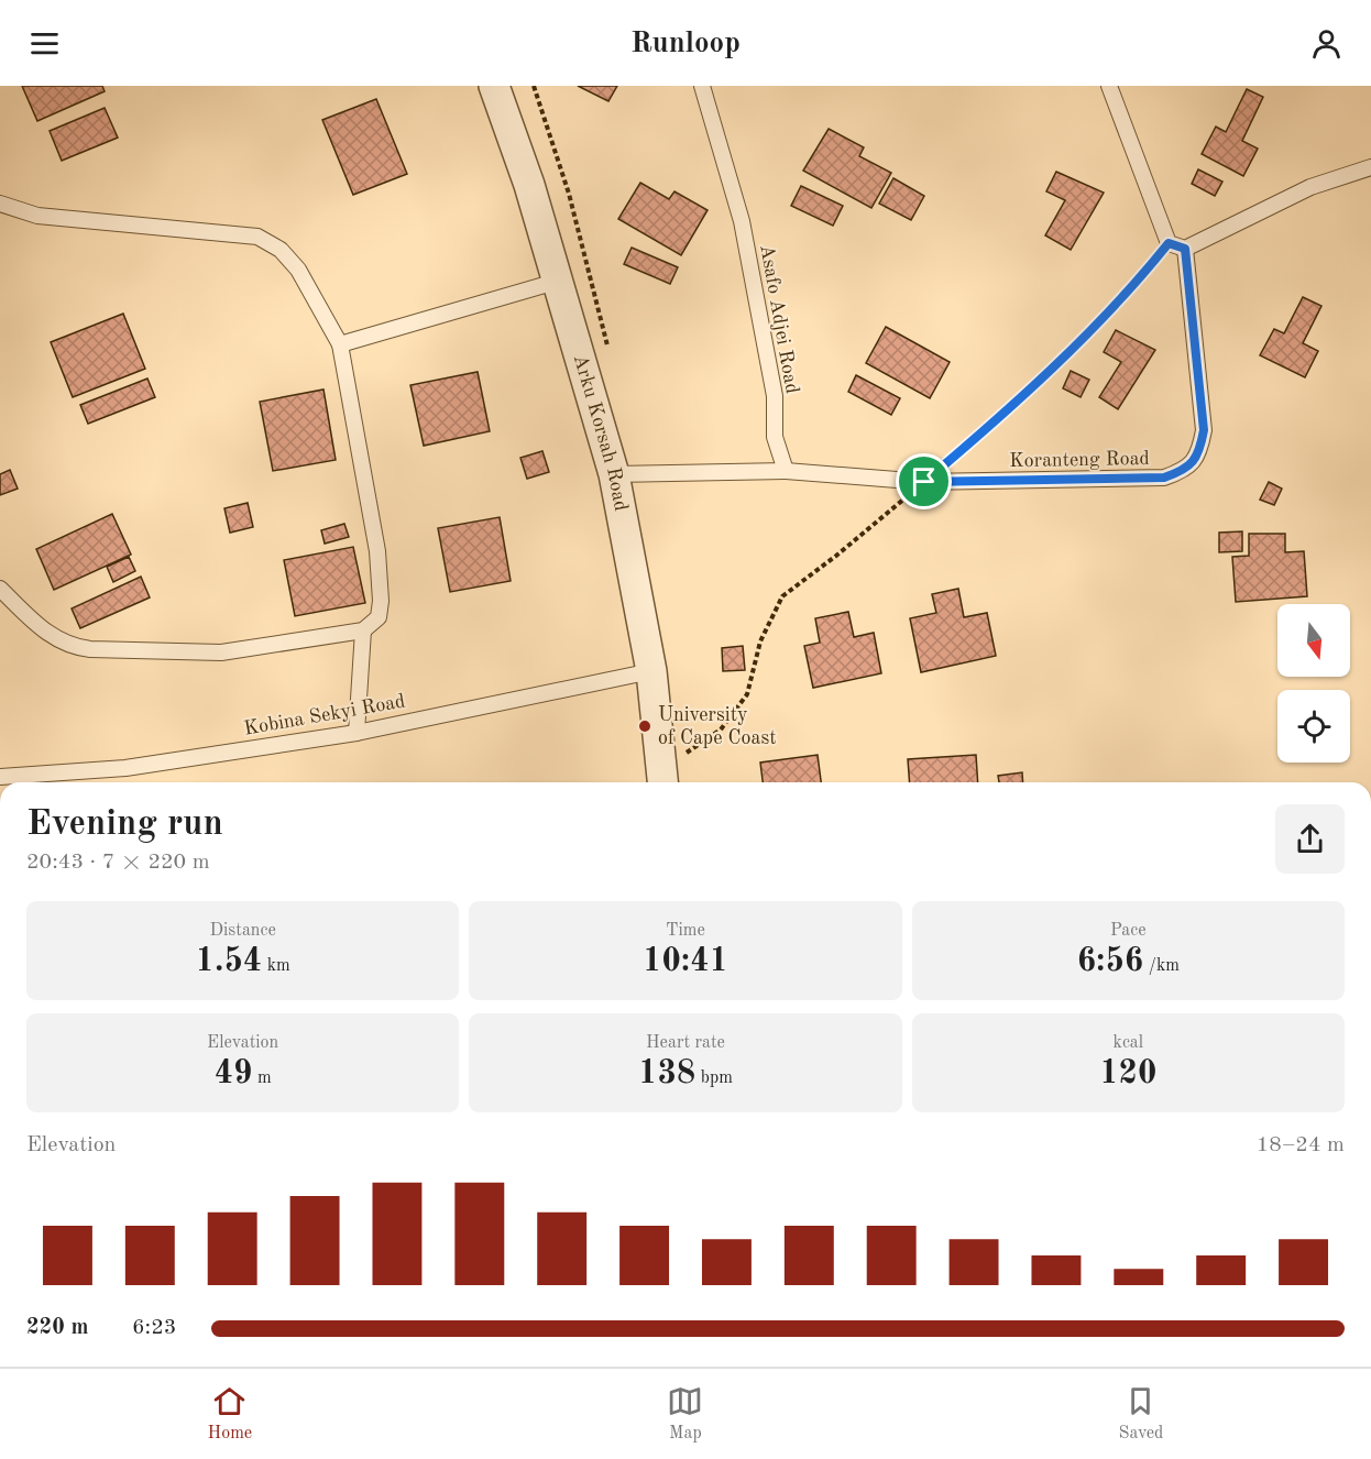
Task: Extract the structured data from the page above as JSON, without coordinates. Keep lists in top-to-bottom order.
{
  "streets": {
    "street": ["Arku Korsah Road"],
    "lane": ["Asafo Adjei Road", "Koranteng Road", "Kobina Sekyi Road"]
  },
  "crossings": [
    ["Asafo Adjei Road", "Koranteng Road"],
    ["Arku Korsah Road", "Kobina Sekyi Road"]
  ],
  "places": ["University of Cape Coast"],
  "north": "bottom",
  "page": {
    "header": "Runloop",
    "heading": ["Evening run", "20:43 · 7 × 220 m"],
    "stats": [
      ["Distance", "1.54 km"],
      ["Time", "10:41"],
      ["Pace", "6:56 /km"],
      ["Elevation", "49 m"],
      ["Heart rate", "138 bpm"],
      ["kcal", "120"]
    ],
    "chart": ["Elevation", "18–24 m"],
    "list": [
      {
        "name": "220 m",
        "note": "6:23"
      }
    ],
    "tabs": ["Home", "Map", "Saved"]
  }
}
